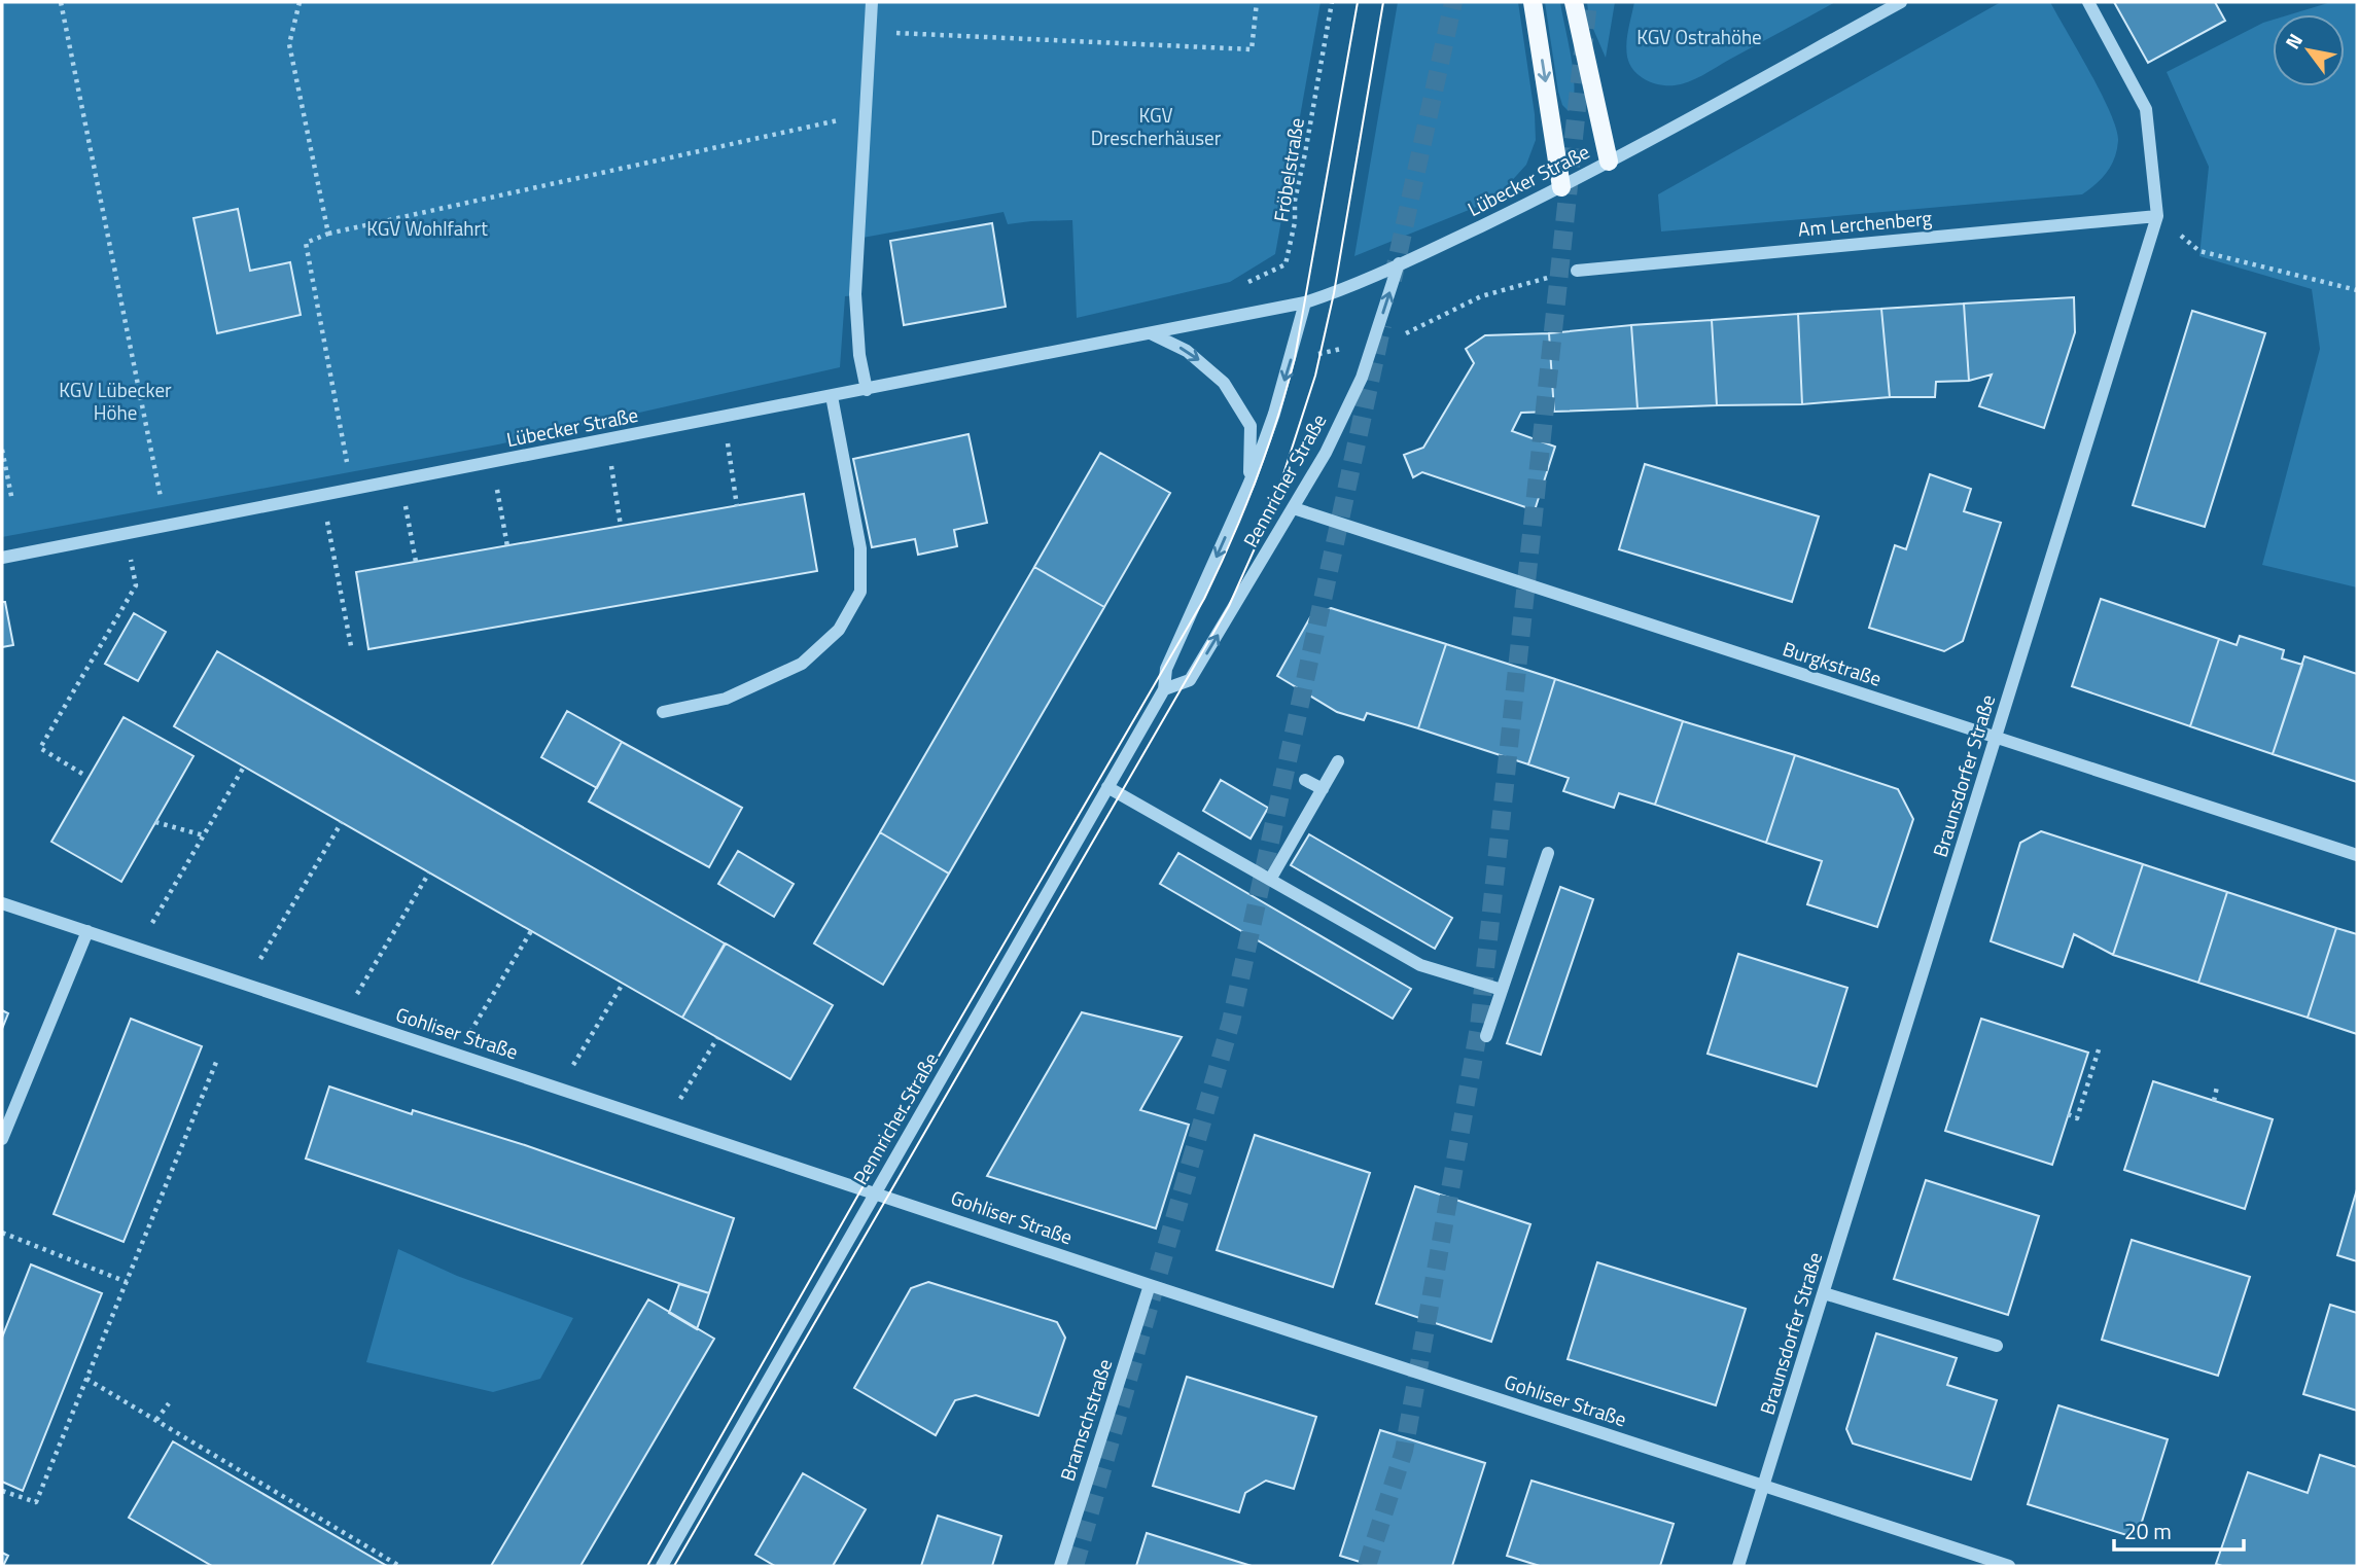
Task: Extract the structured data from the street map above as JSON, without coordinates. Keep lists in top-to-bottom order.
{
  "streets": {
    "street": [
      "Lübecker Straße",
      "Am Lerchenberg",
      "Pennricher Straße",
      "Burgkstraße",
      "Braunsdorfer Straße",
      "Gohliser Straße",
      "Bramschstraße"
    ],
    "path": ["Fröbelstraße"]
  },
  "crossings": [
    ["Fröbelstraße", "Lübecker Straße"],
    ["Lübecker Straße", "Pennricher Straße"],
    ["Am Lerchenberg", "Braunsdorfer Straße"],
    ["Pennricher Straße", "Burgkstraße"],
    ["Pennricher Straße", "Gohliser Straße"],
    ["Burgkstraße", "Braunsdorfer Straße"],
    ["Braunsdorfer Straße", "Gohliser Straße"],
    ["Gohliser Straße", "Bramschstraße"]
  ],
  "parks": [
    "KGV Ostrahöhe",
    "KGV Drescherhäuser",
    "KGV Wohlfahrt",
    "KGV Lübecker Höhe"
  ],
  "scale_bar": "20 m",
  "north": "top left"
}
